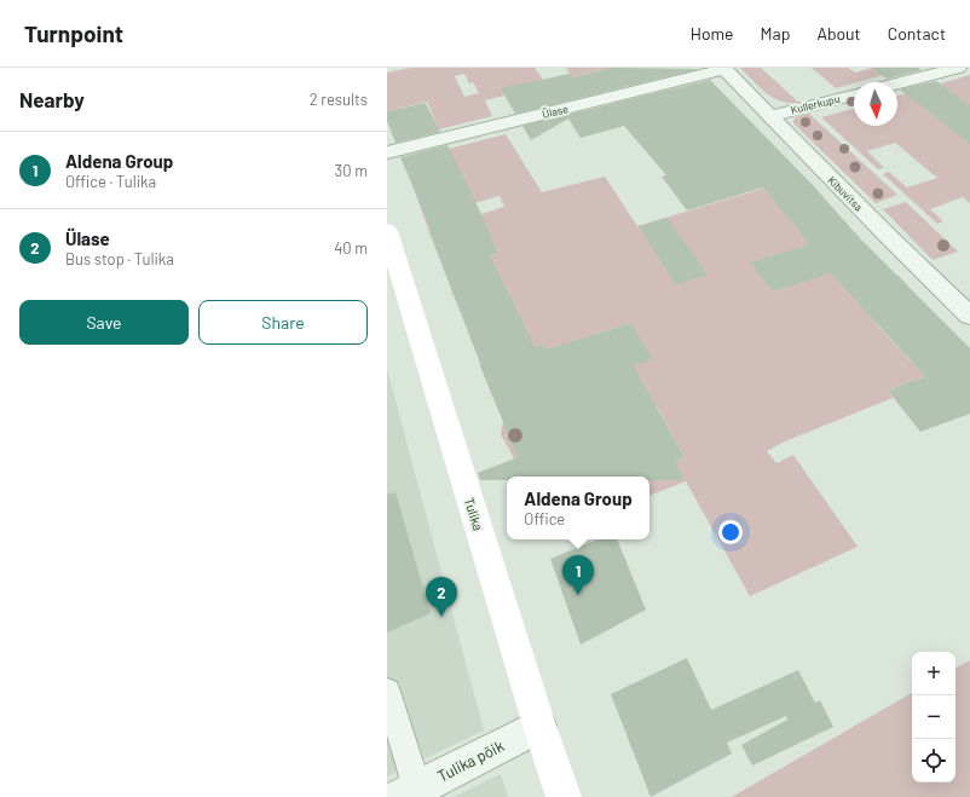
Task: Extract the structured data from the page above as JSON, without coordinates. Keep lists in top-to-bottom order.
{
  "streets": {
    "main road": ["Tulika"],
    "street": [
      "Kullerkupu",
      "Ülase",
      "Kibuvitsa",
      "Tulika põik"
    ]
  },
  "crossings": [
    ["Kullerkupu", "Kibuvitsa"],
    ["Ülase", "Kibuvitsa"],
    ["Tulika", "Tulika põik"]
  ],
  "north": "bottom",
  "page": {
    "header": "Turnpoint",
    "nav": [
      "Home",
      "Map",
      "About",
      "Contact"
    ],
    "heading": ["Nearby", "2 results"],
    "list": [
      {
        "mark": "1",
        "name": "Aldena Group",
        "note": "Office · Tulika",
        "value": "30 m"
      },
      {
        "mark": "2",
        "name": "Ülase",
        "note": "Bus stop · Tulika",
        "value": "40 m"
      }
    ],
    "buttons": ["Save", "Share"],
    "popup": ["Aldena Group", "Office"],
    "pins": ["1", "2"],
    "map_buttons": ["+", "−"]
  }
}
